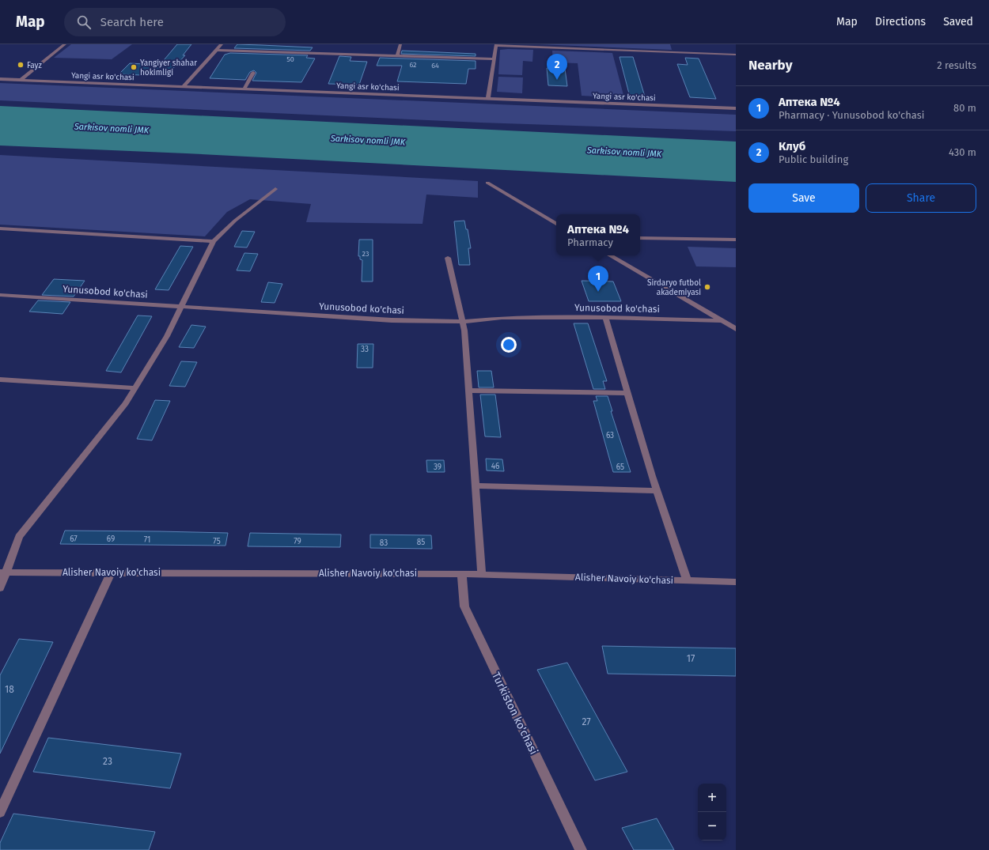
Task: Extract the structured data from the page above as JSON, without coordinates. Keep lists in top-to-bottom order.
{
  "streets": {
    "street": [
      "Yangi asr ko'chasi",
      "Yunusobod ko'chasi",
      "Alisher Navoiy ko'chasi",
      "Turkiston ko'chasi"
    ]
  },
  "crossings": [
    ["Alisher Navoiy ko'chasi", "Turkiston ko'chasi"]
  ],
  "water": ["Sarkisov nomli JMK"],
  "places": ["Fayz", "Yangiyer shahar hokimligi", "Sirdaryo futbol akademiyasi"],
  "house_numbers": [
    "50",
    "62",
    "64",
    "23",
    "33",
    "63",
    "46",
    "39",
    "65",
    "67",
    "69",
    "71",
    "75",
    "79",
    "85",
    "83",
    "17",
    "18",
    "27",
    "23"
  ],
  "page": {
    "header": "Map",
    "search": "Search here",
    "nav": ["Map", "Directions", "Saved"],
    "heading": ["Nearby", "2 results"],
    "pins": ["2", "1"],
    "list": [
      {
        "mark": "1",
        "name": "Аптека №4",
        "note": "Pharmacy · Yunusobod ko'chasi",
        "value": "80 m"
      },
      {
        "mark": "2",
        "name": "Клуб",
        "note": "Public building",
        "value": "430 m"
      }
    ],
    "buttons": ["Save", "Share"],
    "popup": ["Аптека №4", "Pharmacy"],
    "map_buttons": ["+", "−"]
  }
}
